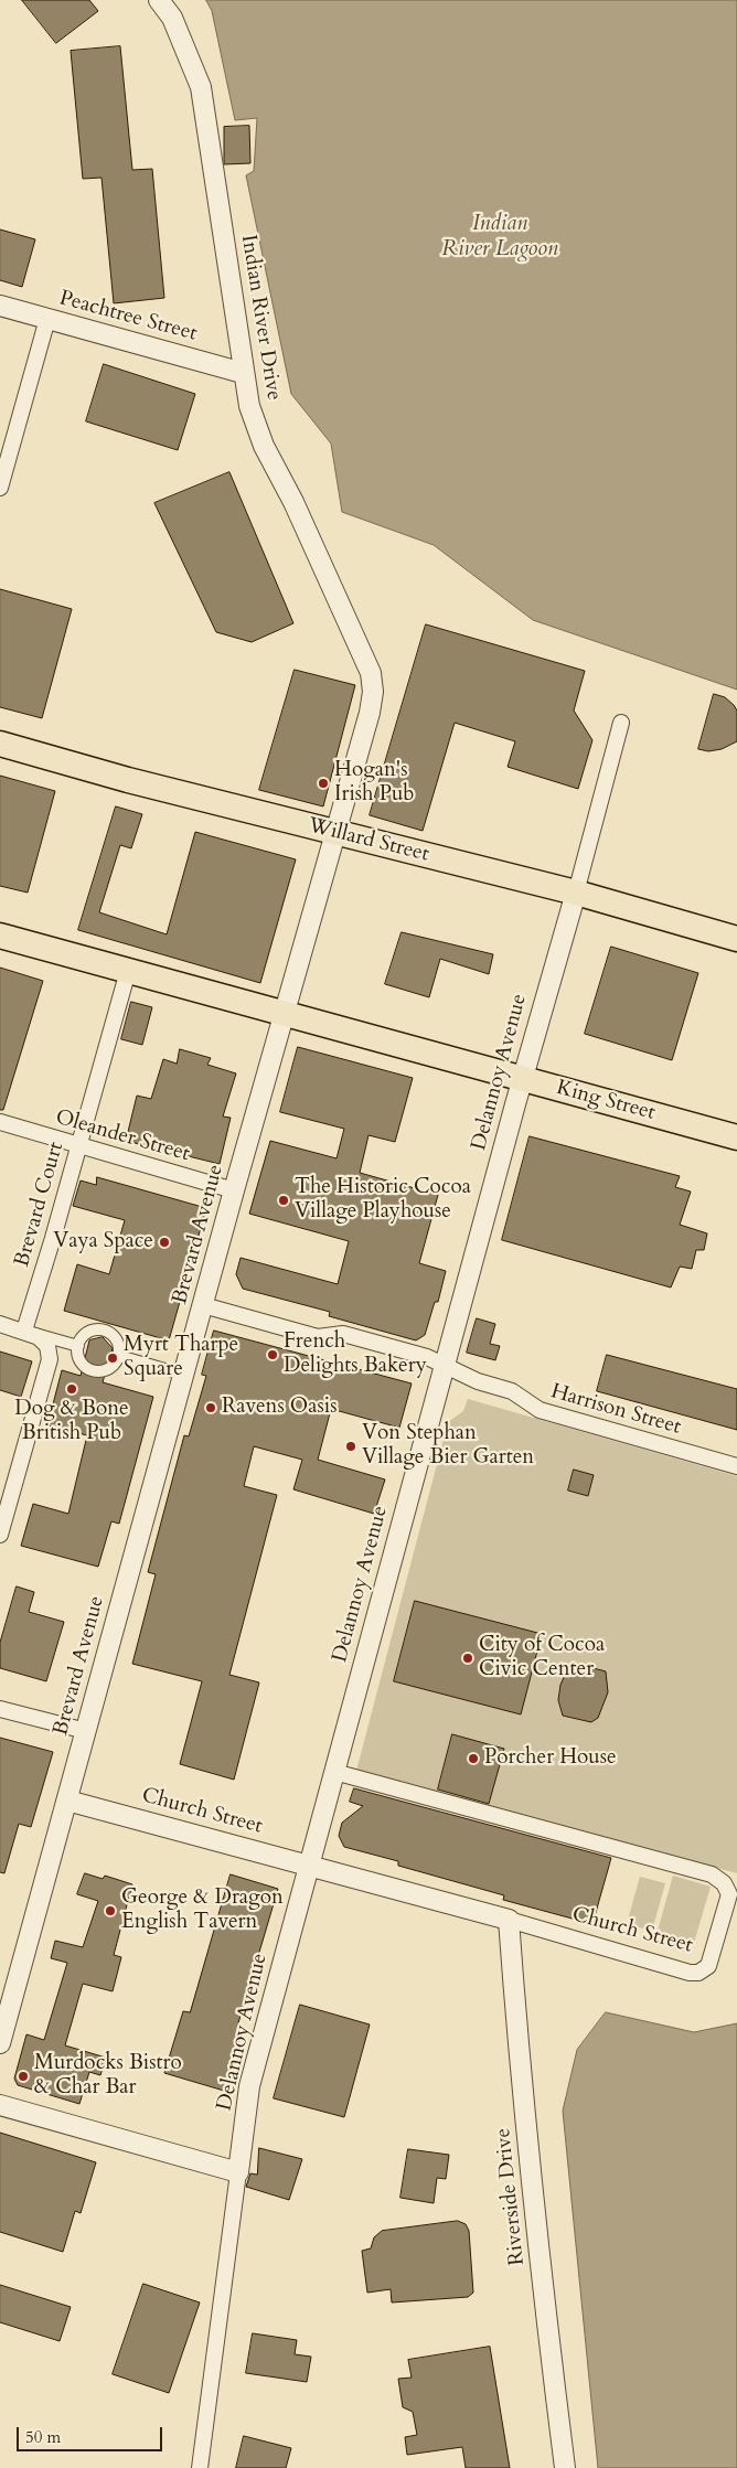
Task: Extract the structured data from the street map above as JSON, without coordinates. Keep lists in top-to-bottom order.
{
  "streets": {
    "main road": ["Willard Street", "King Street"],
    "street": [
      "Peachtree Street",
      "Indian River Drive",
      "Delannoy Avenue",
      "Oleander Street",
      "Brevard Court",
      "Brevard Avenue",
      "Harrison Street",
      "Church Street",
      "Riverside Drive"
    ]
  },
  "crossings": [
    ["Peachtree Street", "Indian River Drive"],
    ["Indian River Drive", "Brevard Avenue"],
    ["Willard Street", "Delannoy Avenue"],
    ["Willard Street", "Brevard Avenue"],
    ["Delannoy Avenue", "King Street"],
    ["Delannoy Avenue", "Harrison Street"],
    ["Delannoy Avenue", "Church Street"],
    ["King Street", "Brevard Court"],
    ["King Street", "Brevard Avenue"],
    ["Oleander Street", "Brevard Court"],
    ["Oleander Street", "Brevard Avenue"],
    ["Brevard Avenue", "Harrison Street"],
    ["Brevard Avenue", "Church Street"],
    ["Church Street", "Riverside Drive"]
  ],
  "water": ["Indian River Lagoon"],
  "places": [
    "Hogan's Irish Pub",
    "The Historic Cocoa Village Playhouse",
    "Vaya Space",
    "French Delights Bakery",
    "Myrt Tharpe Square",
    "Dog & Bone British Pub",
    "Ravens Oasis",
    "Von Stephan Village Bier Garten",
    "City of Cocoa Civic Center",
    "Porcher House",
    "George & Dragon English Tavern",
    "Murdocks Bistro & Char Bar"
  ],
  "scale_bar": "50 m"
}
